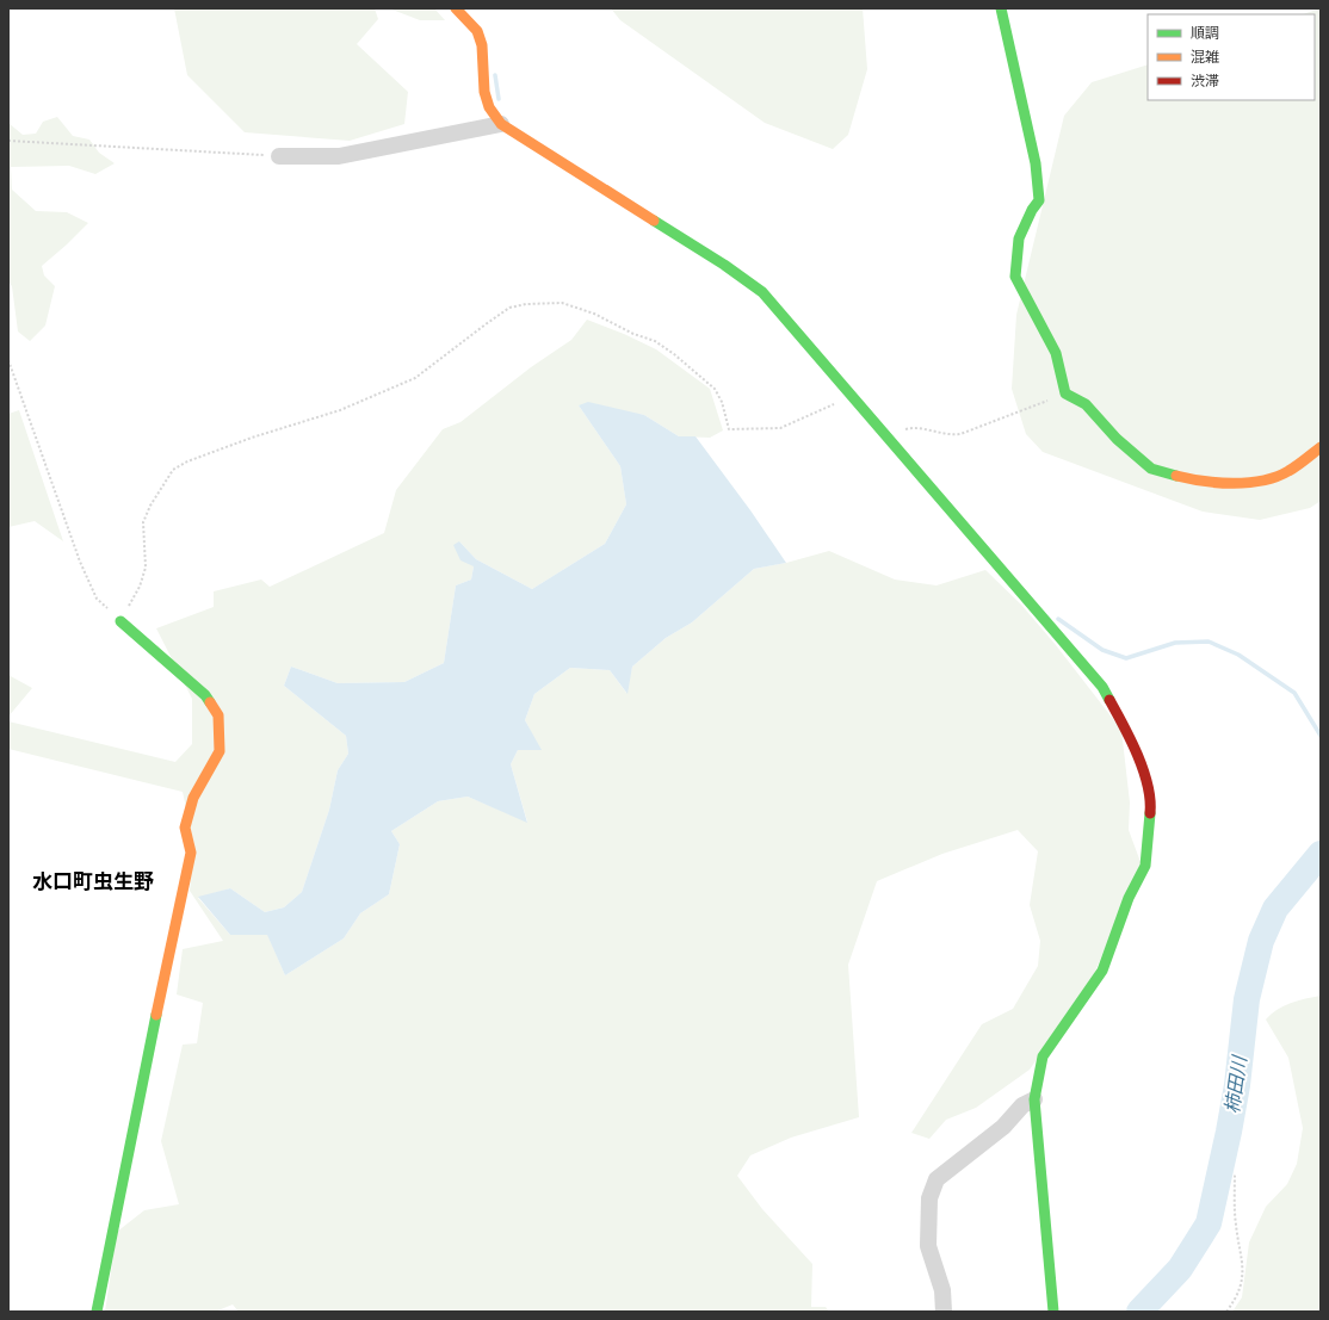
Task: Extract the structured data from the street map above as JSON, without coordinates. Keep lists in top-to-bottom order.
{
  "districts": ["水口町虫生野"],
  "water": ["柿田川"],
  "legend": ["順調", "混雑", "渋滞"]
}
